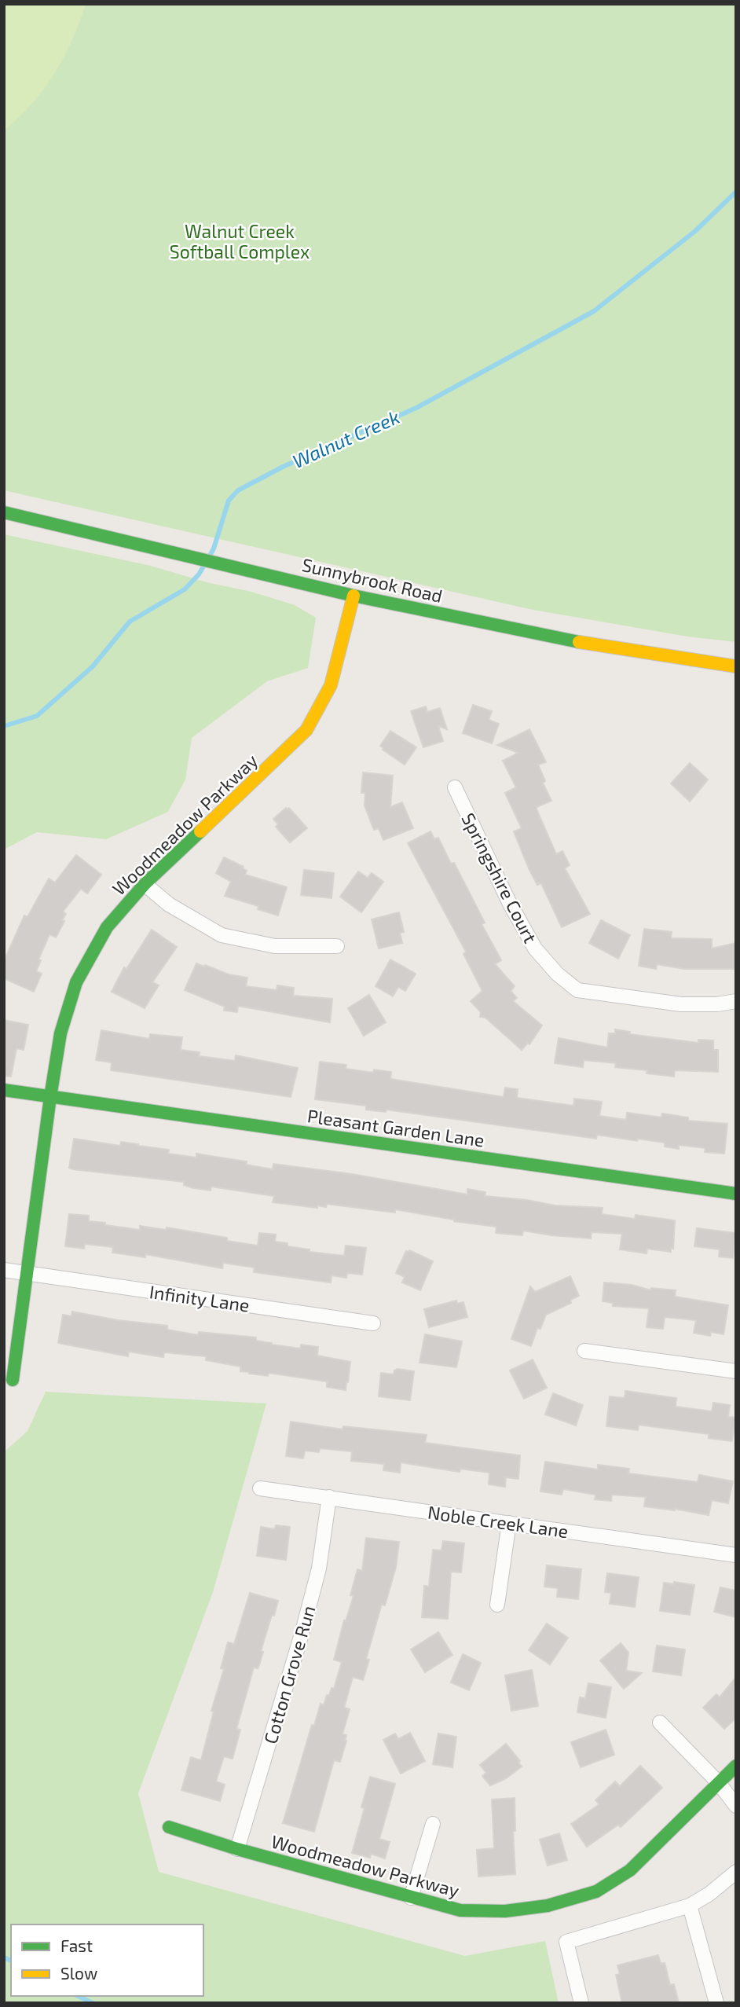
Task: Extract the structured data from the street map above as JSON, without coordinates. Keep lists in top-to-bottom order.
{
  "streets": {
    "street": [
      "Sunnybrook Road",
      "Woodmeadow Parkway",
      "Springshire Court",
      "Pleasant Garden Lane",
      "Infinity Lane",
      "Noble Creek Lane",
      "Cotton Grove Run"
    ]
  },
  "crossings": [
    ["Sunnybrook Road", "Woodmeadow Parkway"],
    ["Woodmeadow Parkway", "Pleasant Garden Lane"],
    ["Woodmeadow Parkway", "Infinity Lane"],
    ["Woodmeadow Parkway", "Cotton Grove Run"],
    ["Noble Creek Lane", "Cotton Grove Run"]
  ],
  "water": ["Walnut Creek"],
  "parks": ["Walnut Creek Softball Complex"],
  "legend": ["Fast", "Slow"]
}
